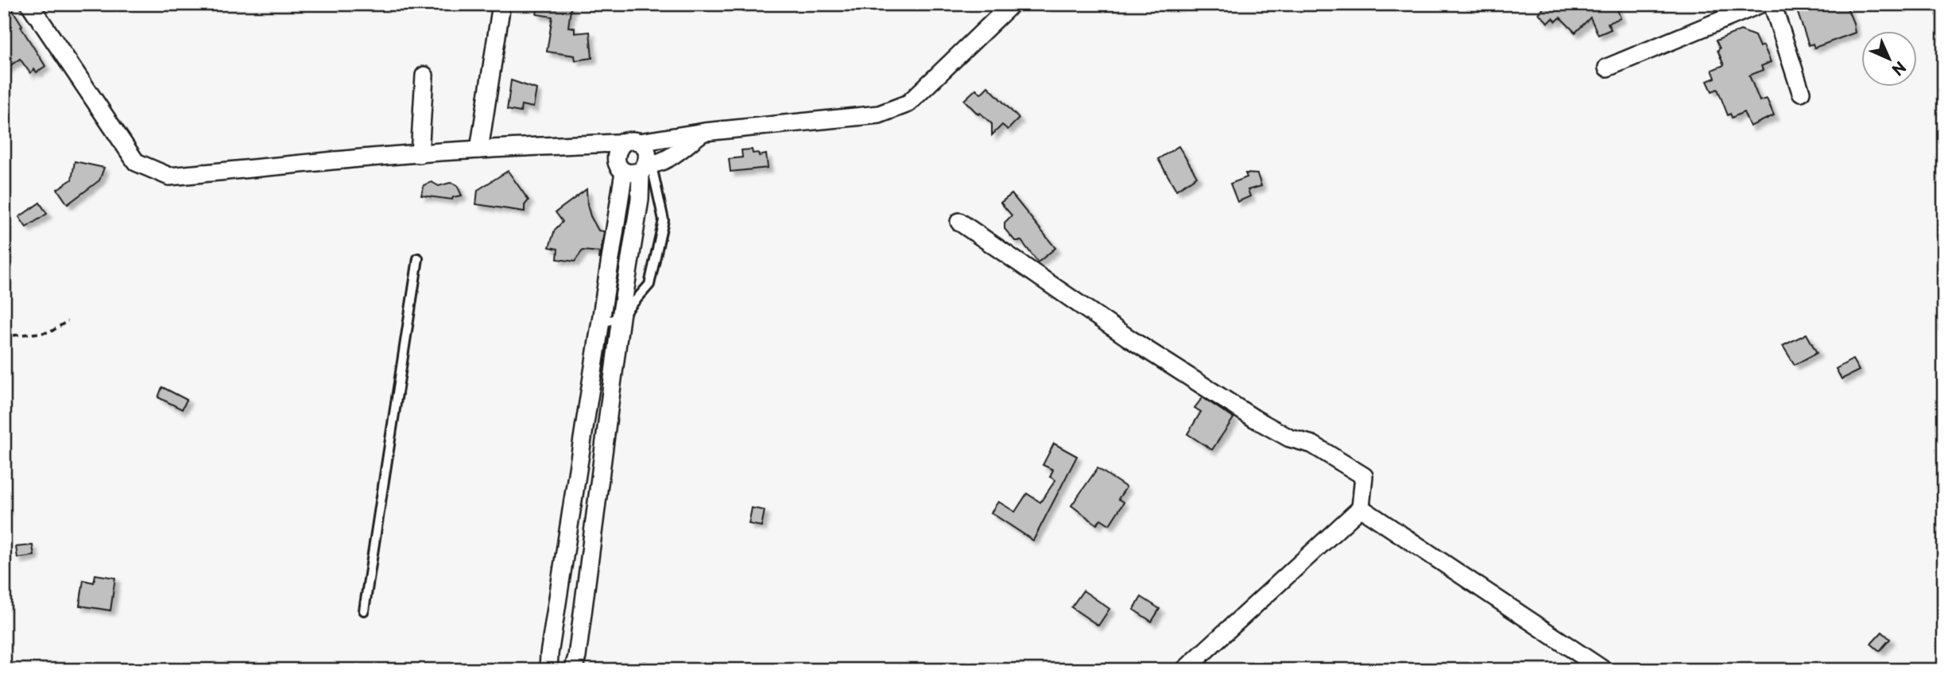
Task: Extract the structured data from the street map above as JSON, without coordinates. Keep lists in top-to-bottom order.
{
  "north": "bottom right"
}
